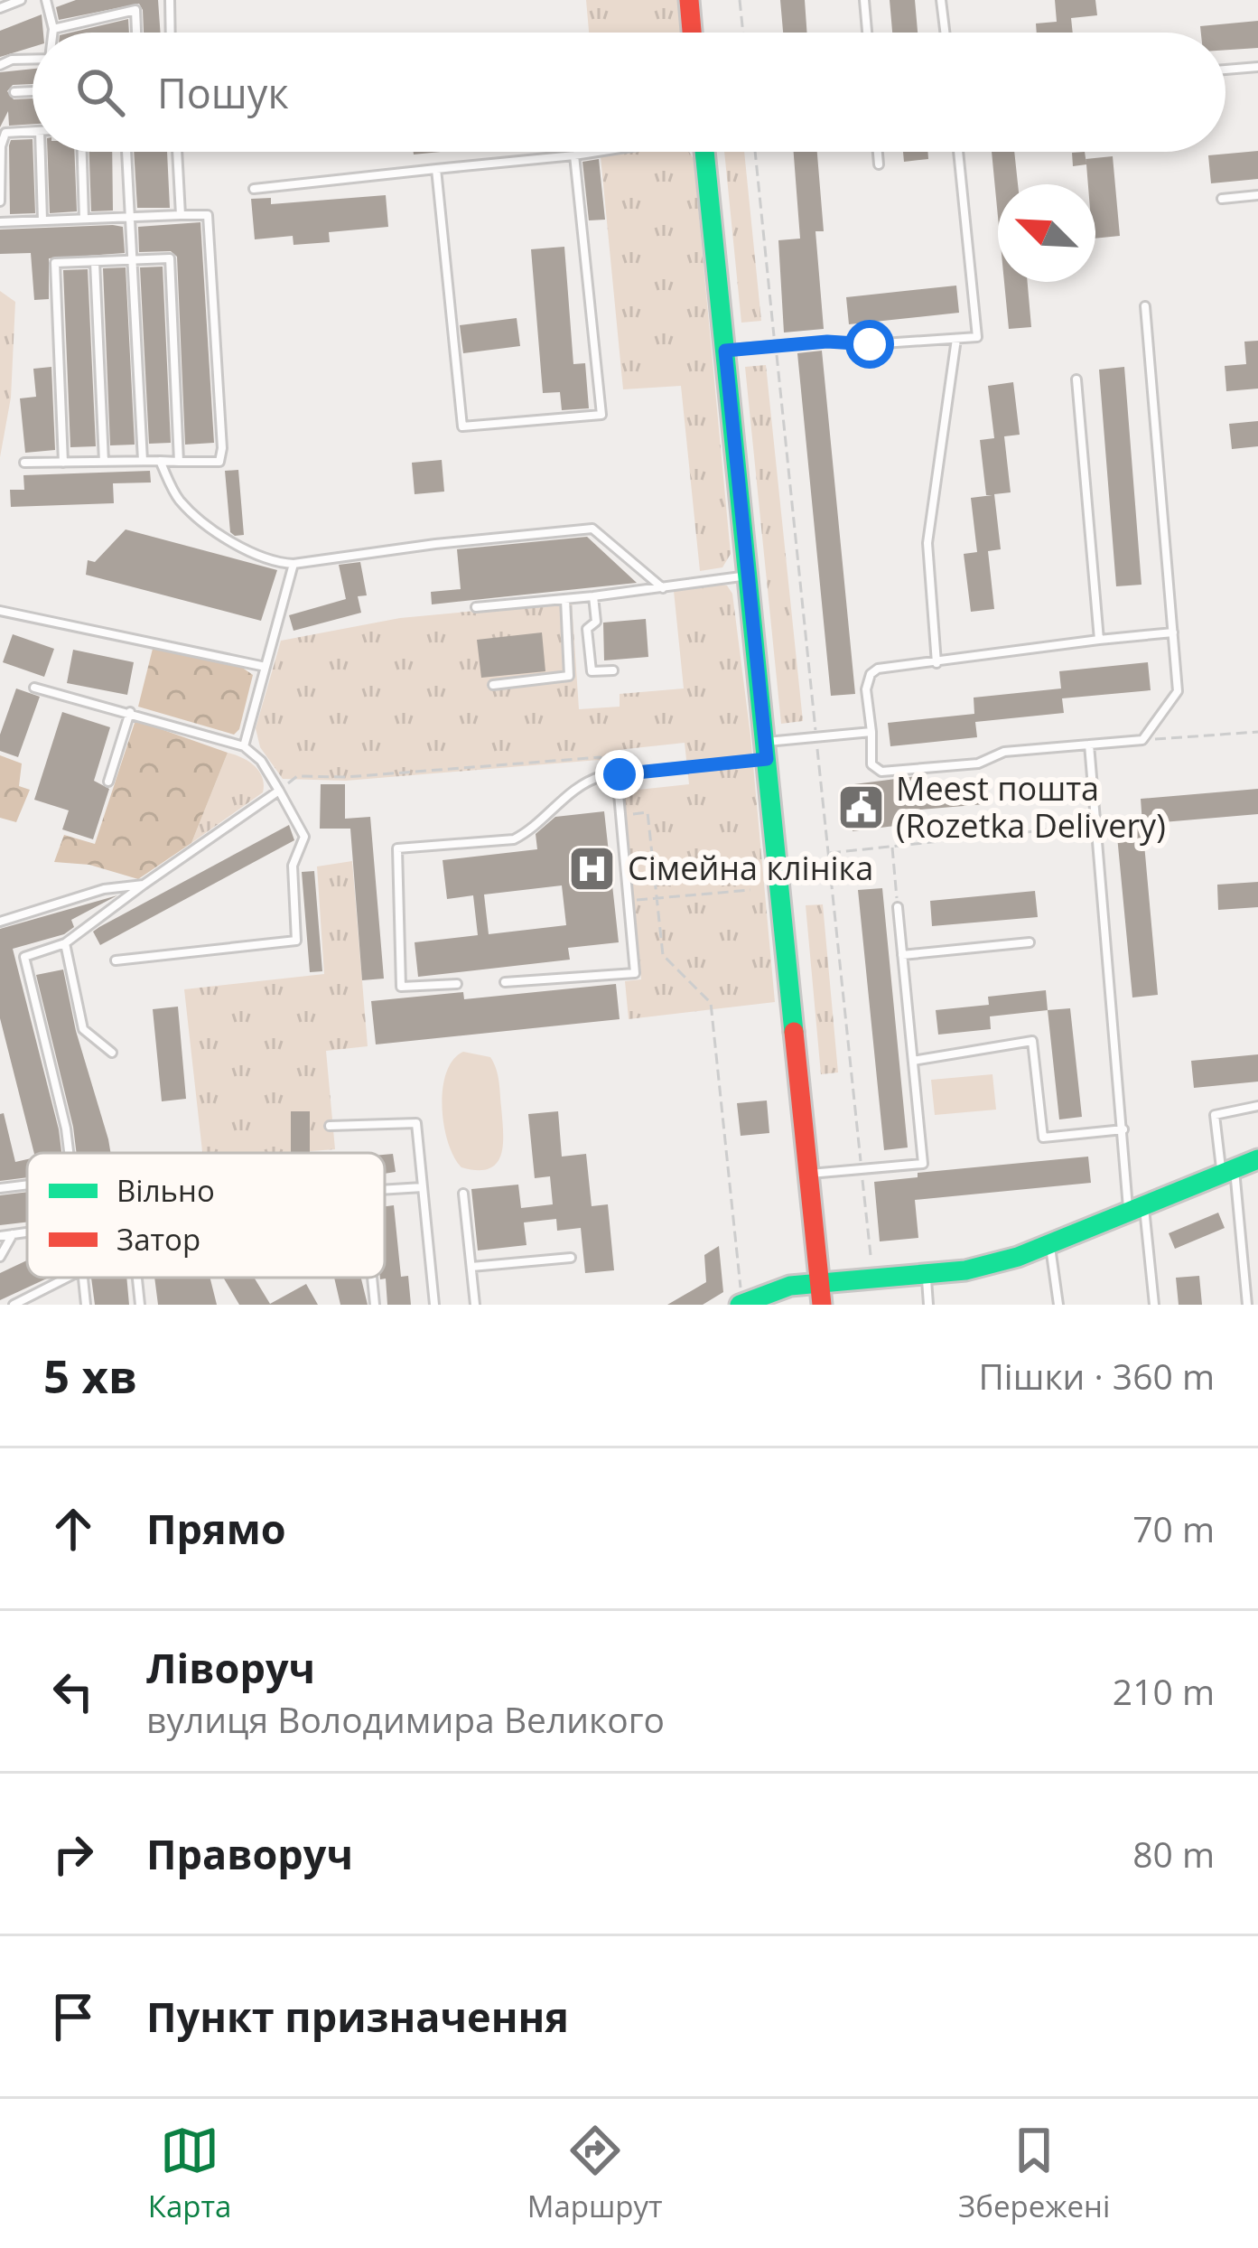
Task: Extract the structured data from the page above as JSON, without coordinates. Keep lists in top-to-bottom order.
{
  "places": {
    "public building": ["Meest пошта (Rozetka Delivery)"],
    "hospital": ["Сімейна клініка"]
  },
  "legend": ["Вільно", "Затор"],
  "north": "top left",
  "page": {
    "search": "Пошук",
    "heading": ["5 хв", "Пішки · 360 m"],
    "list": [
      ["Прямо", "70 m"],
      ["Ліворуч", "вулиця Володимира Великого", "210 m"],
      ["Праворуч", "80 m"],
      "Пункт призначення"
    ],
    "nav": ["Карта", "Маршрут", "Збережені"]
  }
}
